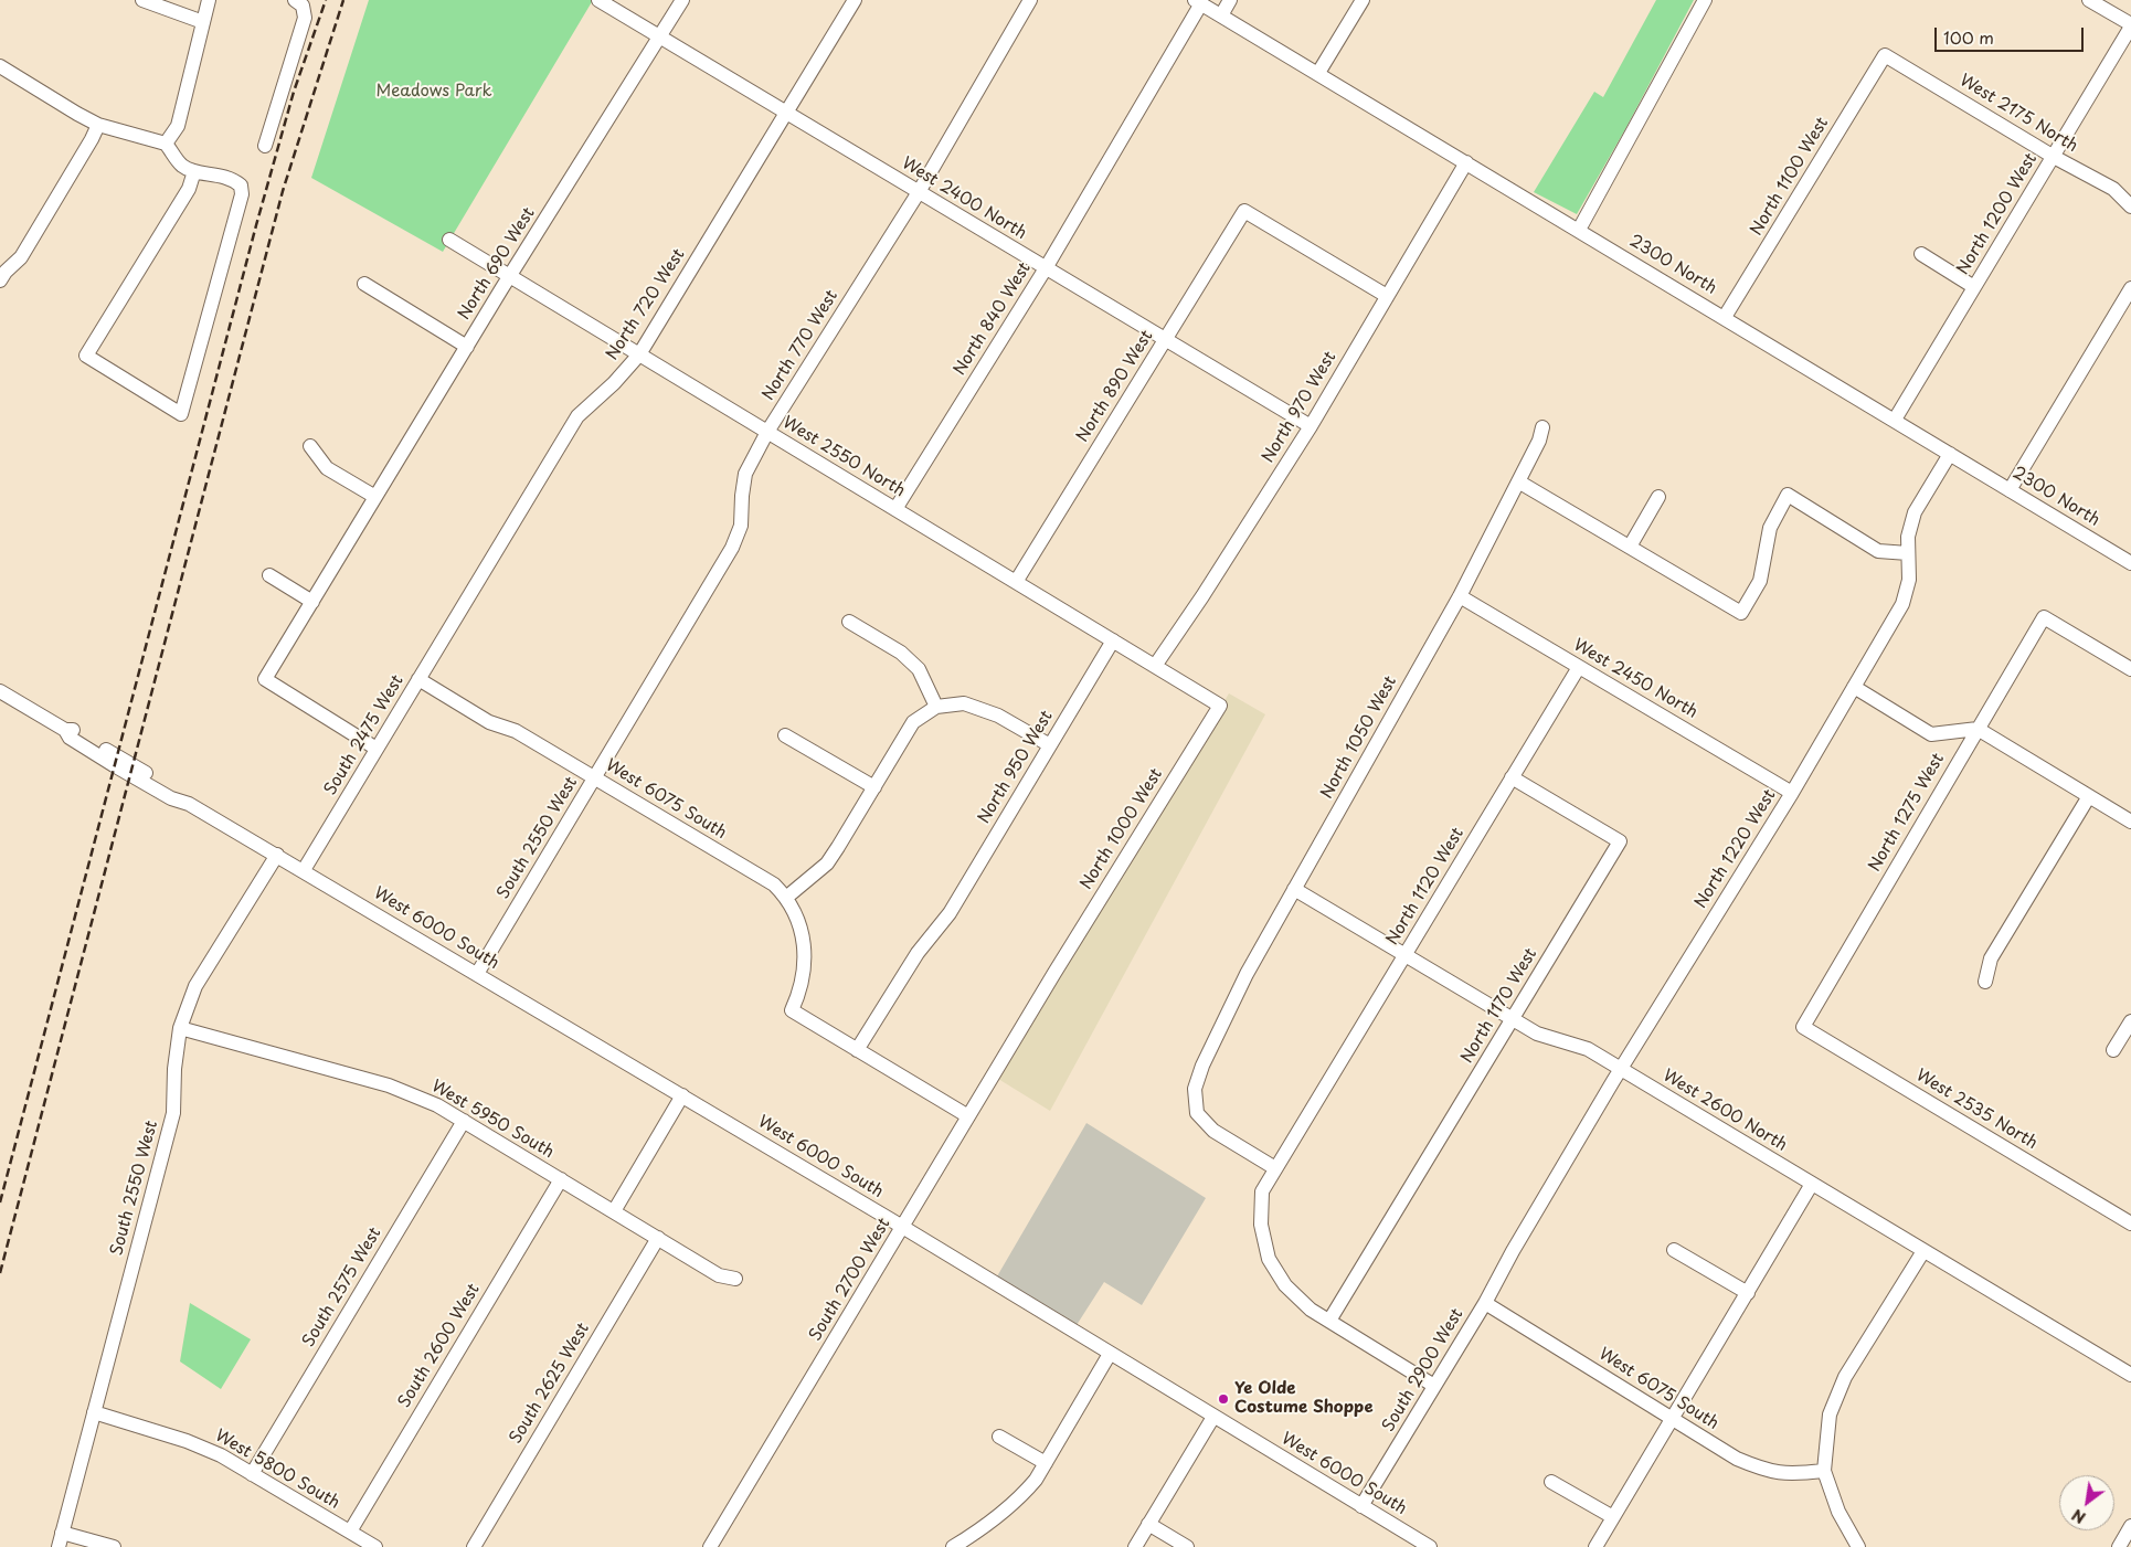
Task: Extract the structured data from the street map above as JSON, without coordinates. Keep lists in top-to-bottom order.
{
  "streets": {
    "street": [
      "West 2175 North",
      "North 1100 West",
      "West 2400 North",
      "North 1200 West",
      "North 690 West",
      "2300 North",
      "North 720 West",
      "North 840 West",
      "North 770 West",
      "North 890 West",
      "North 970 West",
      "West 2550 North",
      "West 2450 North",
      "South 2475 West",
      "North 1050 West",
      "North 950 West",
      "West 6075 South",
      "North 1275 West",
      "North 1000 West",
      "South 2550 West",
      "North 1220 West",
      "North 1120 West",
      "West 6000 South",
      "North 1170 West",
      "West 2535 North",
      "West 2600 North",
      "West 5950 South",
      "South 2700 West",
      "South 2575 West",
      "South 2600 West",
      "South 2900 West",
      "South 2625 West",
      "West 5800 South"
    ]
  },
  "crossings": [
    ["West 2175 North", "North 1100 West"],
    ["West 2175 North", "North 1200 West"],
    ["North 1100 West", "2300 North"],
    ["West 2400 North", "North 690 West"],
    ["West 2400 North", "North 720 West"],
    ["West 2400 North", "North 840 West"],
    ["West 2400 North", "North 770 West"],
    ["West 2400 North", "North 890 West"],
    ["West 2400 North", "North 970 West"],
    ["North 1200 West", "2300 North"],
    ["North 690 West", "West 2550 North"],
    ["North 690 West", "South 2475 West"],
    ["2300 North", "North 840 West"],
    ["2300 North", "North 970 West"],
    ["2300 North", "North 1220 West"],
    ["North 720 West", "West 2550 North"],
    ["North 720 West", "South 2475 West"],
    ["North 840 West", "West 2550 North"],
    ["North 770 West", "West 2550 North"],
    ["North 770 West", "South 2550 West"],
    ["North 890 West", "North 970 West"],
    ["North 890 West", "West 2550 North"],
    ["North 970 West", "West 2550 North"],
    ["West 2550 North", "North 950 West"],
    ["West 2550 North", "North 1000 West"],
    ["West 2450 North", "North 1050 West"],
    ["West 2450 North", "North 1220 West"],
    ["West 2450 North", "North 1120 West"],
    ["South 2475 West", "West 6075 South"],
    ["South 2475 West", "West 6000 South"],
    ["North 1050 West", "North 1120 West"],
    ["North 1050 West", "West 2600 North"],
    ["North 950 West", "West 6075 South"],
    ["West 6075 South", "South 2550 West"],
    ["West 6075 South", "South 2900 West"],
    ["North 1275 West", "West 2535 North"],
    ["North 1000 West", "South 2700 West"],
    ["South 2550 West", "West 6000 South"],
    ["South 2550 West", "West 5950 South"],
    ["South 2550 West", "West 5800 South"],
    ["North 1220 West", "West 2600 North"],
    ["North 1220 West", "South 2900 West"],
    ["North 1120 West", "North 1170 West"],
    ["North 1120 West", "West 2600 North"],
    ["West 6000 South", "South 2700 West"],
    ["West 6000 South", "South 2900 West"],
    ["North 1170 West", "West 2600 North"],
    ["West 5950 South", "South 2575 West"],
    ["West 5950 South", "South 2600 West"],
    ["West 5950 South", "South 2625 West"],
    ["South 2575 West", "West 5800 South"],
    ["South 2600 West", "West 5800 South"]
  ],
  "parks": ["Meadows Park"],
  "places": ["Ye Olde Costume Shoppe"],
  "scale_bar": "100 m",
  "north": "bottom left"
}
